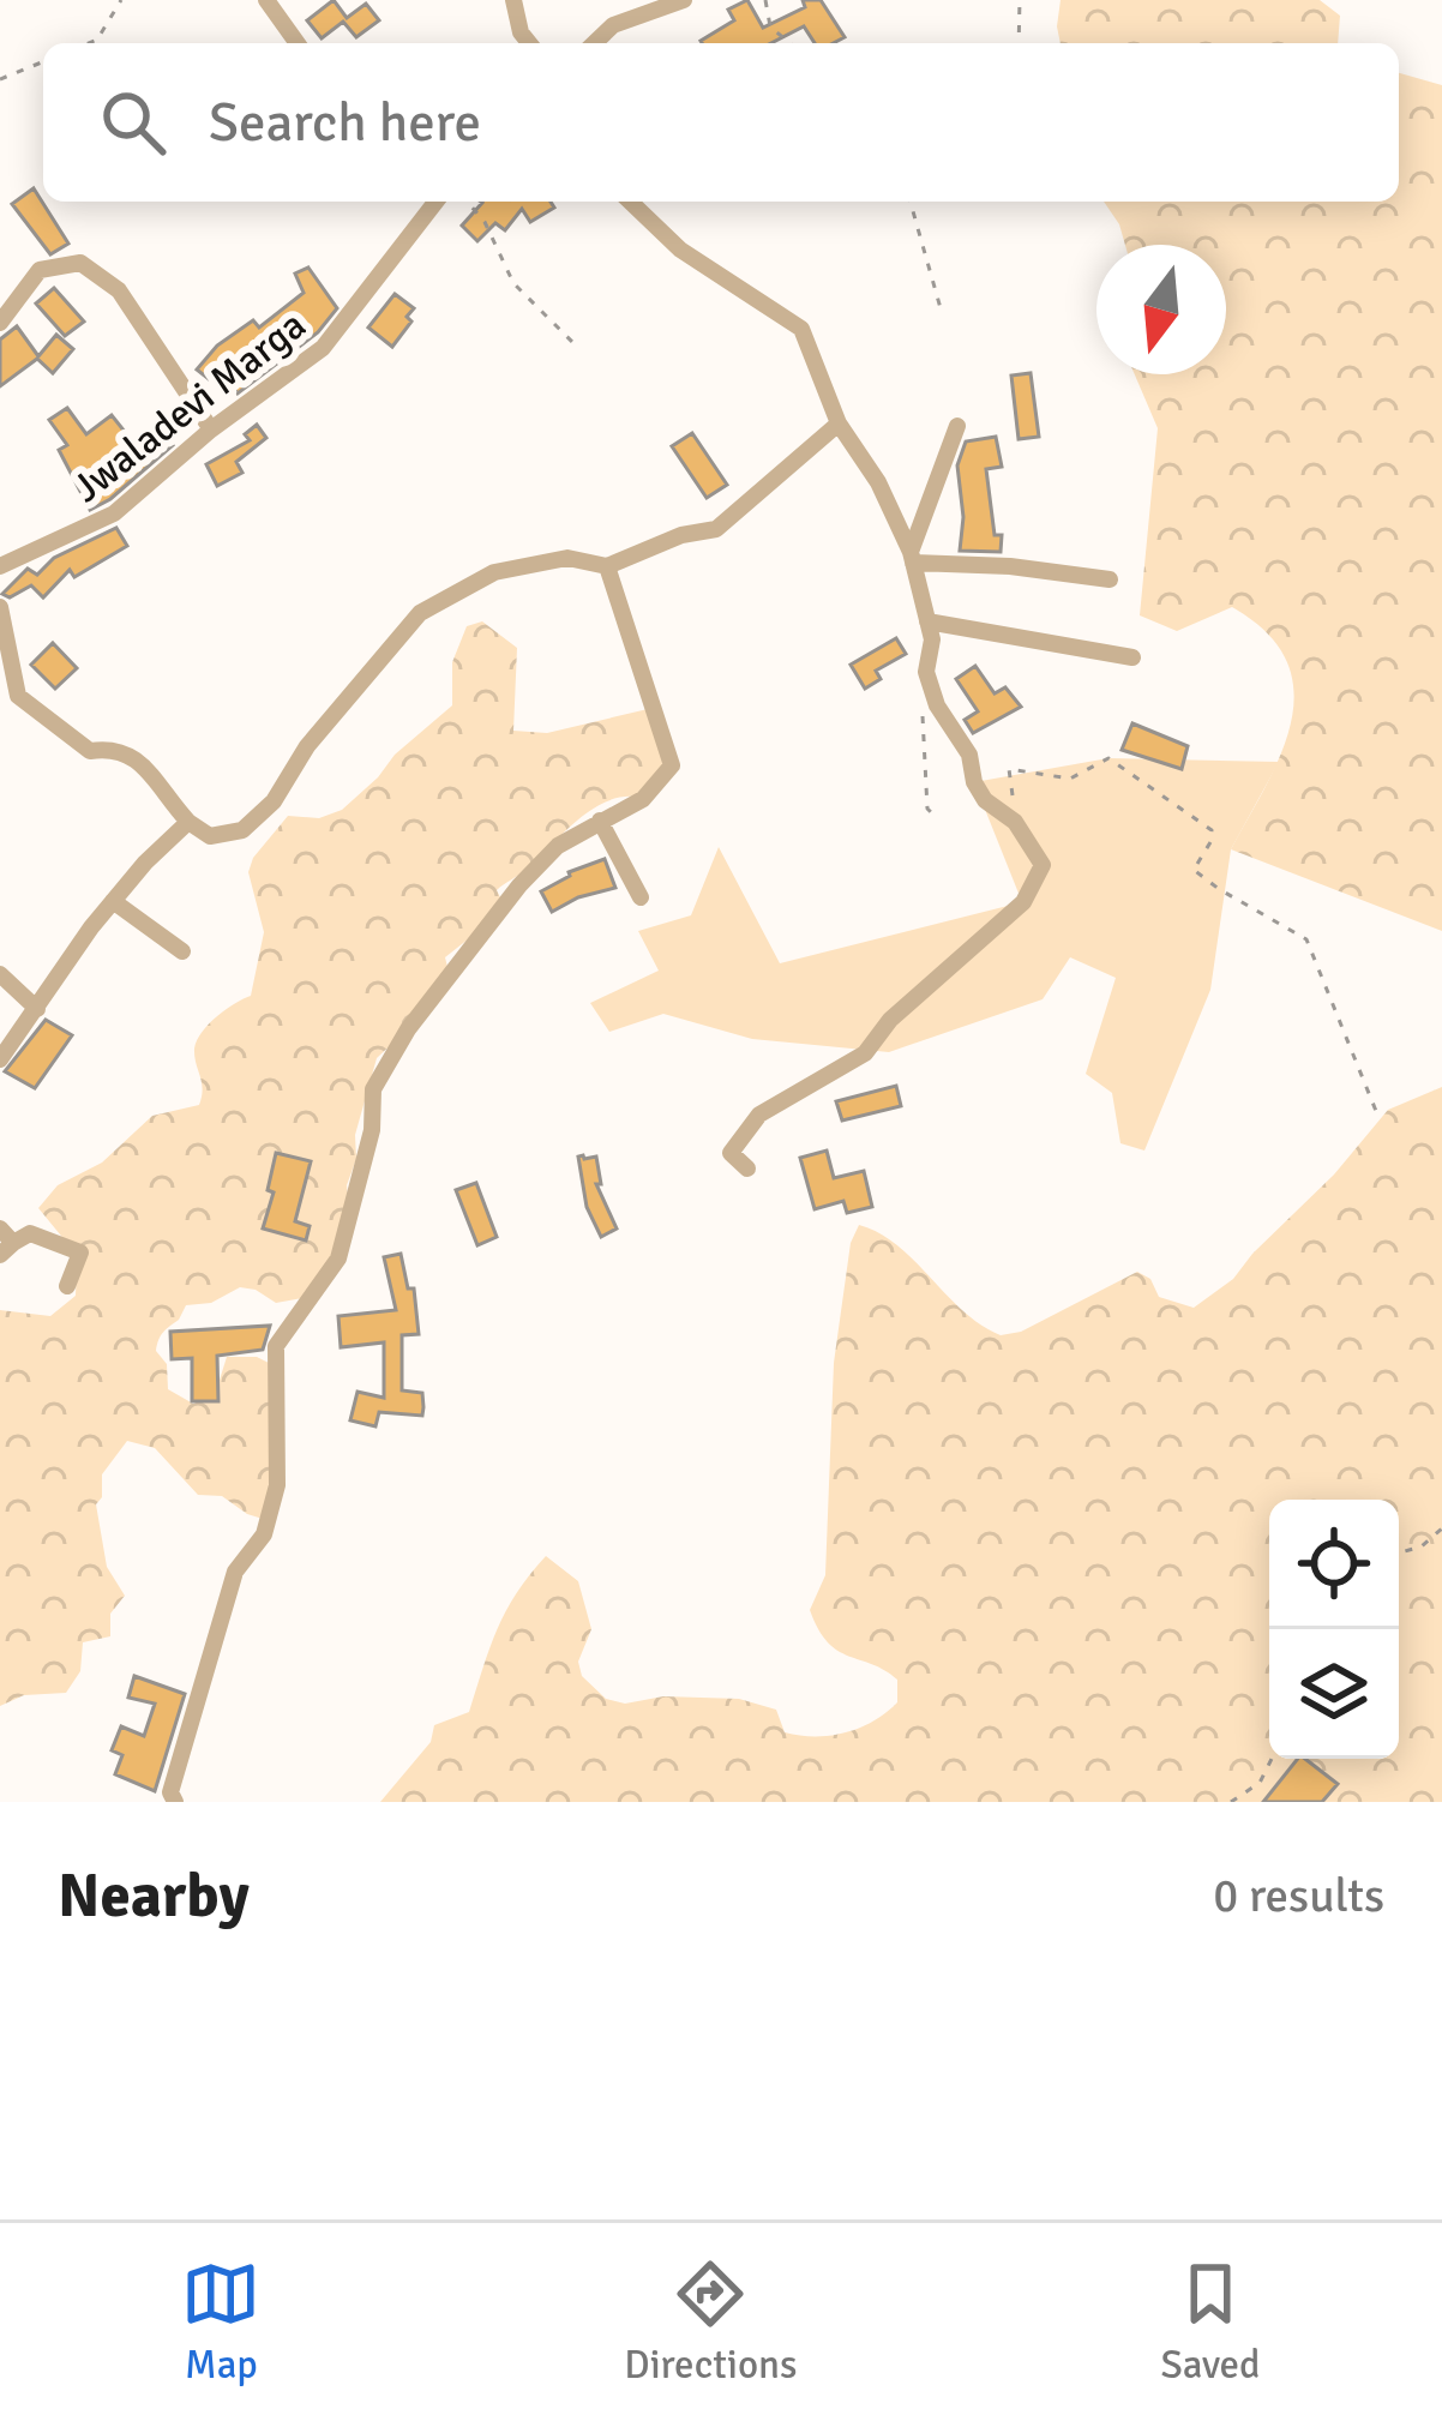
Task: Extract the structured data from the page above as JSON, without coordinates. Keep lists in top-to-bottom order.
{
  "streets": {
    "street": ["Jwaladevi Marga"]
  },
  "north": "bottom",
  "page": {
    "search": "Search here",
    "heading": ["Nearby", "0 results"],
    "nav": ["Map", "Directions", "Saved"]
  }
}
